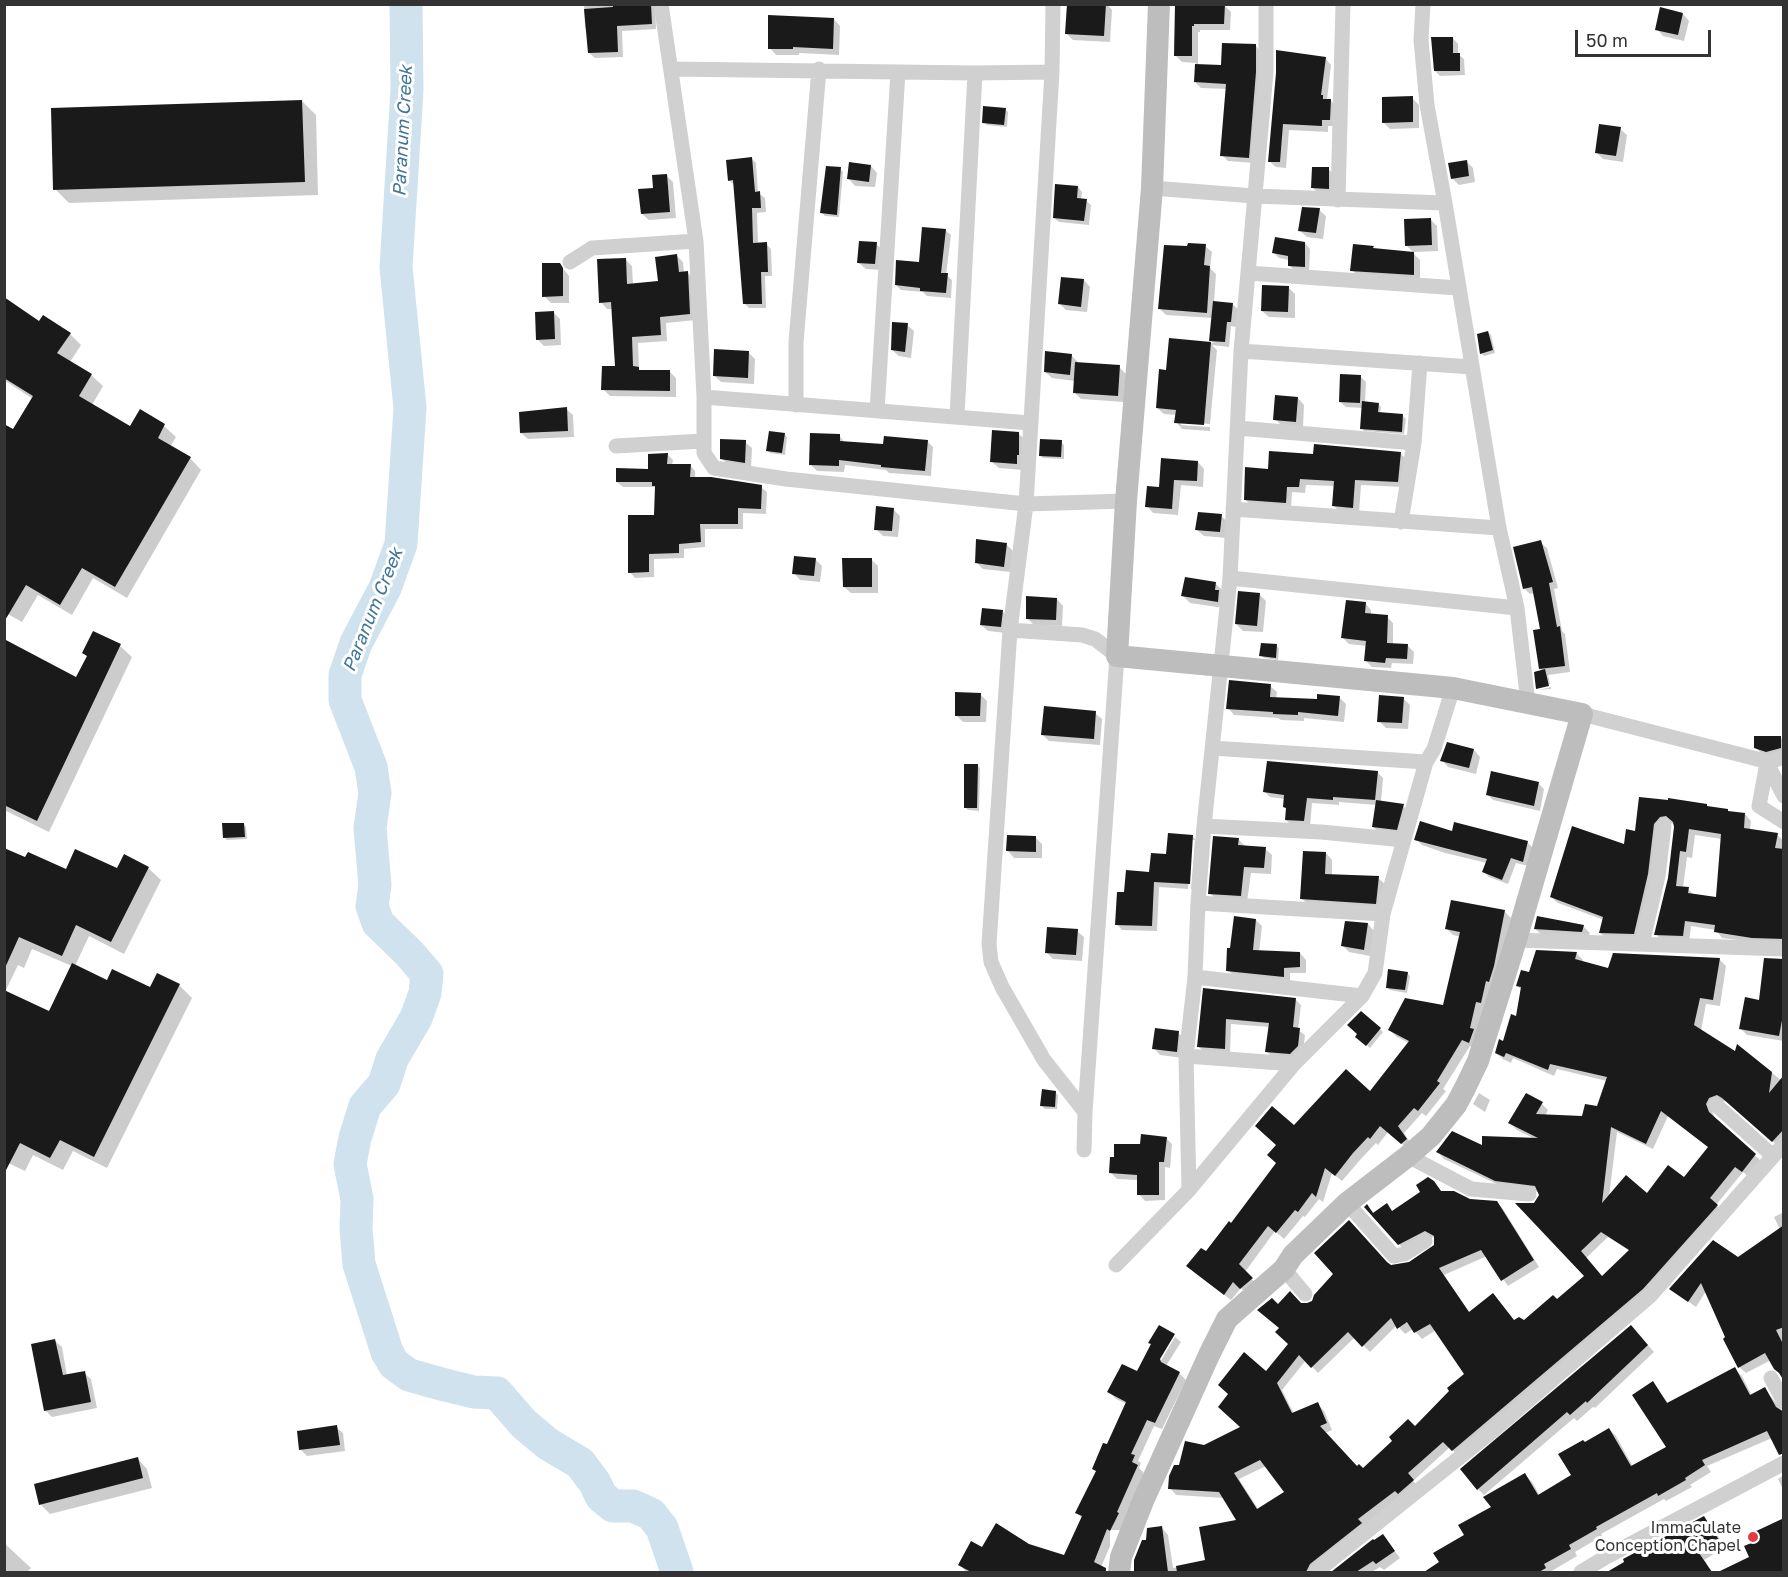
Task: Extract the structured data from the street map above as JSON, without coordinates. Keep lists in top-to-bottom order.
{
  "water": ["Paranum Creek"],
  "places": ["Immaculate Conception Chapel"],
  "scale_bar": "50 m"
}
